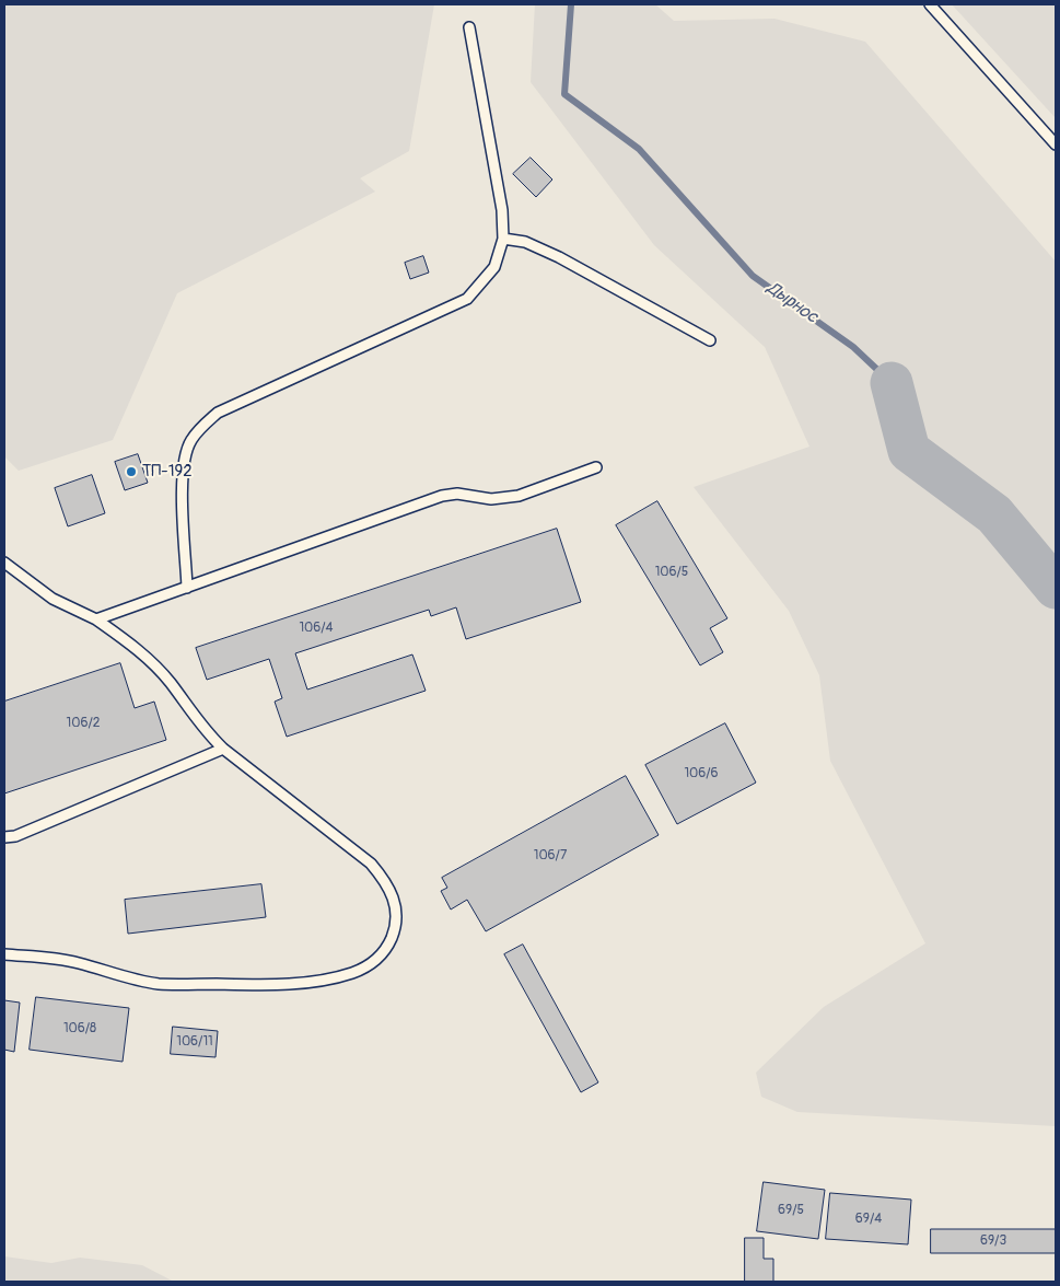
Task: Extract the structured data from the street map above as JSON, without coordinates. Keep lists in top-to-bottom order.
{
  "water": ["Дырнос"],
  "places": ["ТП-192"],
  "house_numbers": [
    "106/5",
    "106/4",
    "106/2",
    "106/6",
    "106/7",
    "106/8",
    "106/11",
    "69/5",
    "69/4",
    "69/3"
  ]
}
